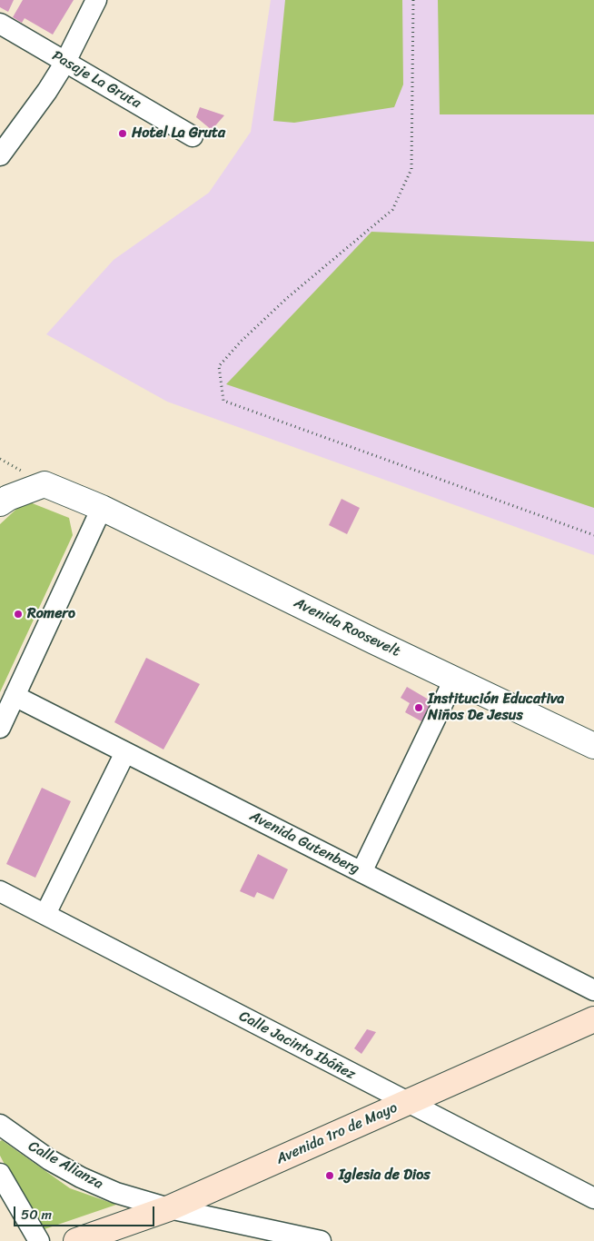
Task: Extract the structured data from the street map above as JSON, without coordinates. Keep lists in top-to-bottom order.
{
  "streets": {
    "main road": ["Avenida 1ro de Mayo"],
    "street": [
      "Pasaje La Gruta",
      "Avenida Roosevelt",
      "Avenida Gutenberg",
      "Calle Jacinto Ibáñez",
      "Calle Alianza"
    ]
  },
  "crossings": [
    ["Calle Jacinto Ibáñez", "Avenida 1ro de Mayo"],
    ["Avenida 1ro de Mayo", "Calle Alianza"]
  ],
  "places": [
    "Hotel La Gruta",
    "Romero",
    "Institución Educativa Niños De Jesus",
    "Iglesia de Dios"
  ],
  "scale_bar": "50 m"
}
